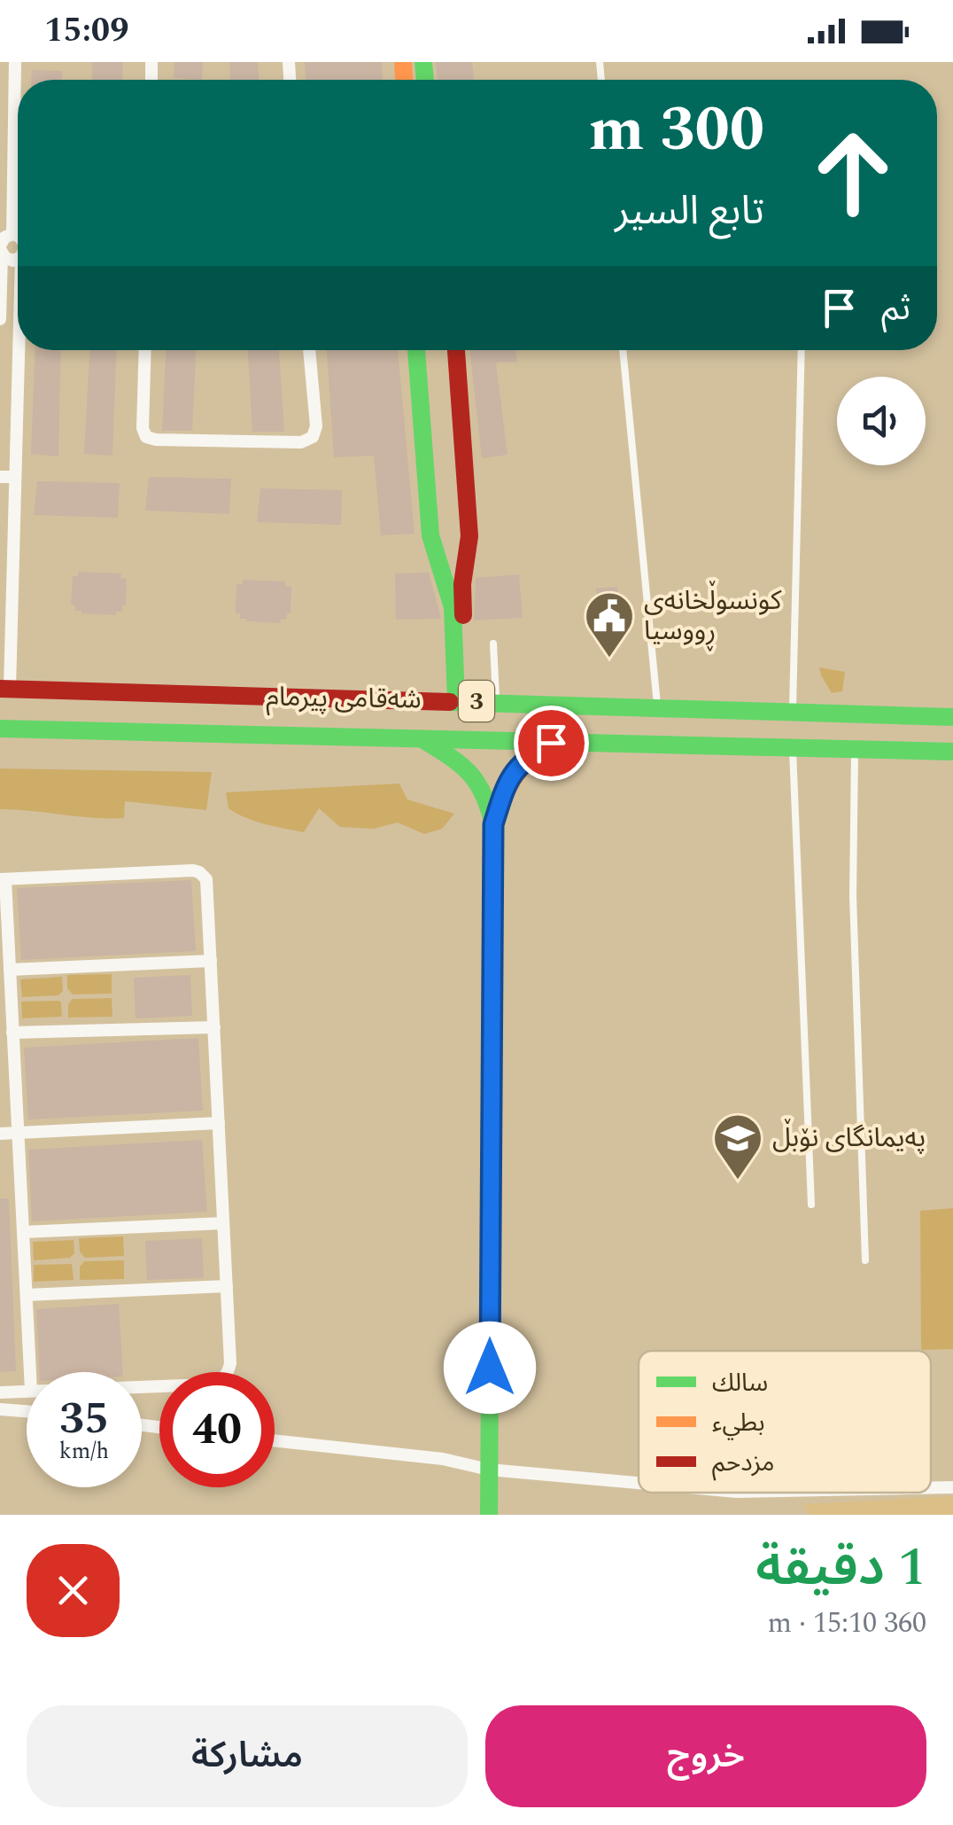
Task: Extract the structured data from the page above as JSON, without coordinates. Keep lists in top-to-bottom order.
{
  "streets": {
    "main road": ["شەقامی پیرمام", "3"]
  },
  "places": {
    "public building": ["کونسوڵخانەی ڕووسیا"],
    "school or university": ["پەیمانگای نۆبڵ"]
  },
  "legend": ["سالك", "بطيء", "مزدحم"],
  "page": {
    "status": "15:09",
    "turn": ["300 m", "تابع السير"],
    "then": "ثم",
    "speed": "35 km/h",
    "limit": "40",
    "heading": ["1 دقيقة", "360 m · 15:10"],
    "buttons": ["خروج", "مشاركة"]
  }
}
